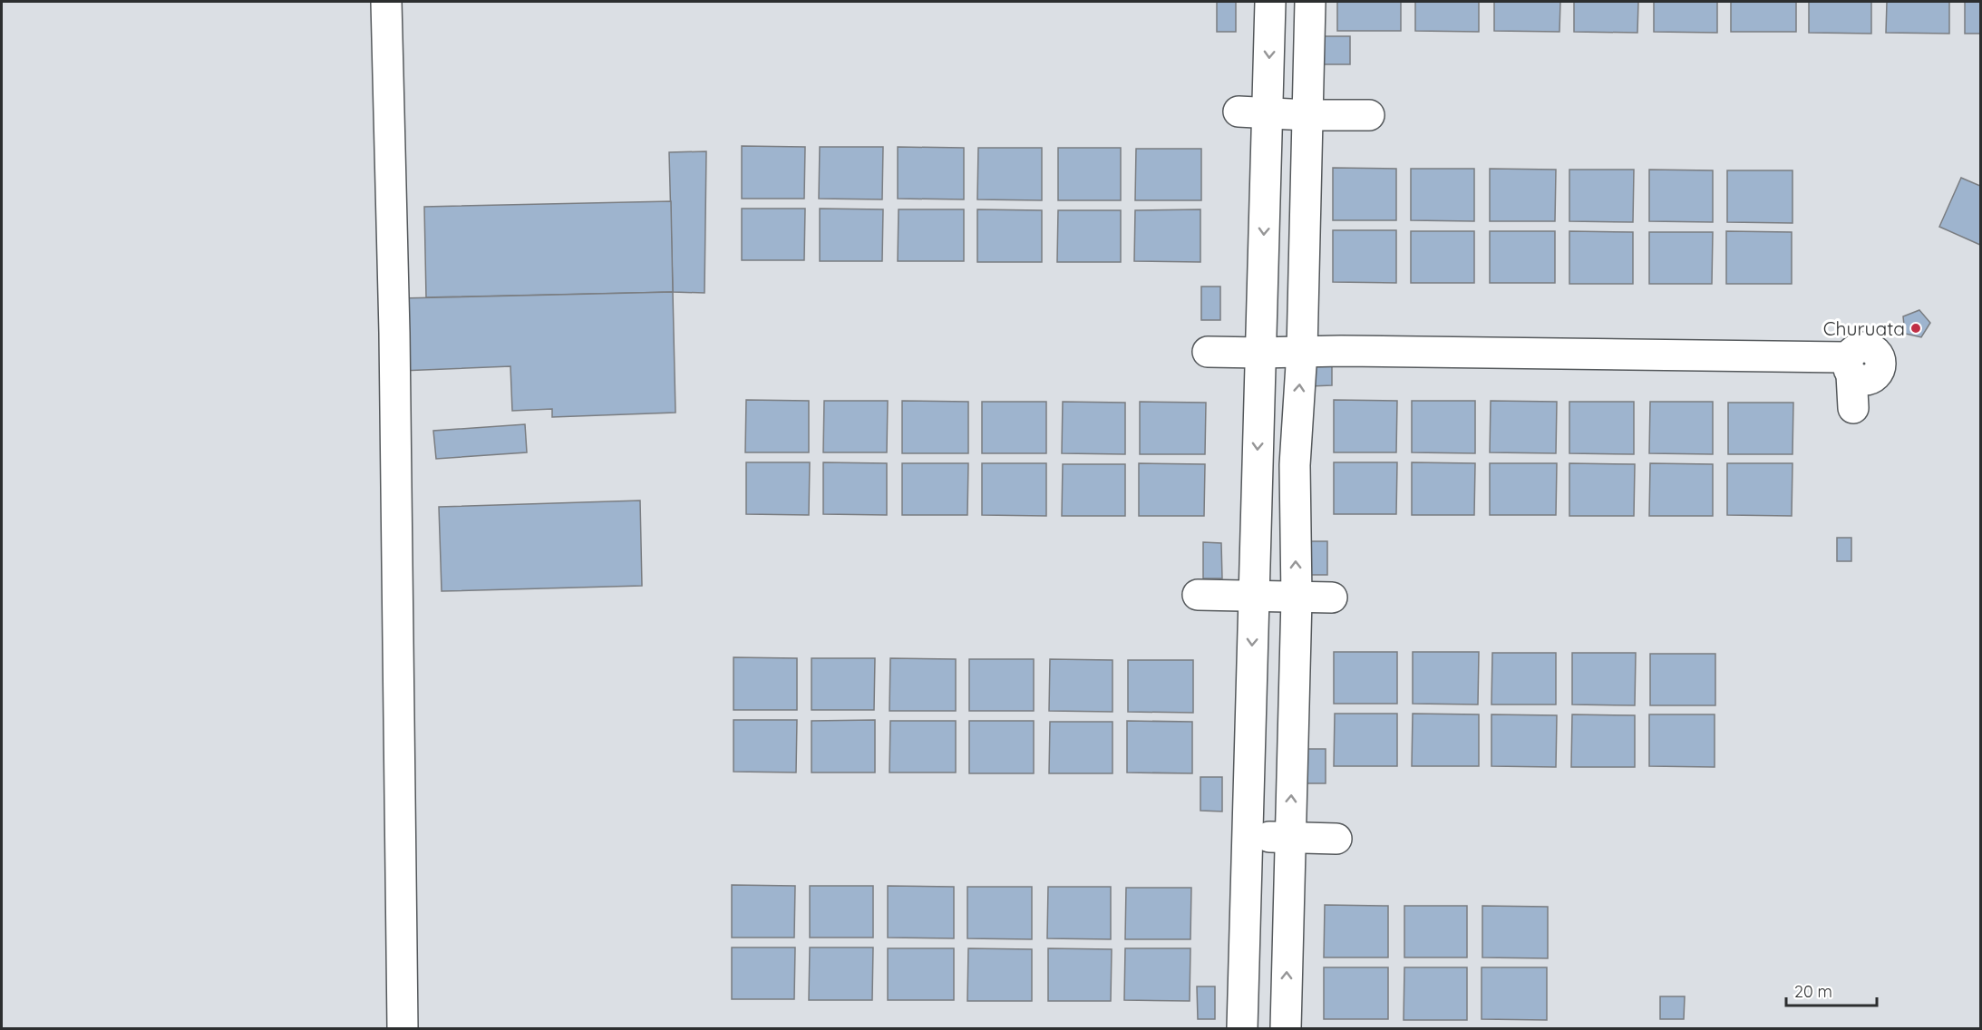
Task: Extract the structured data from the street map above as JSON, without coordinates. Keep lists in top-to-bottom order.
{
  "places": ["Churuata"],
  "scale_bar": "20 m"
}
